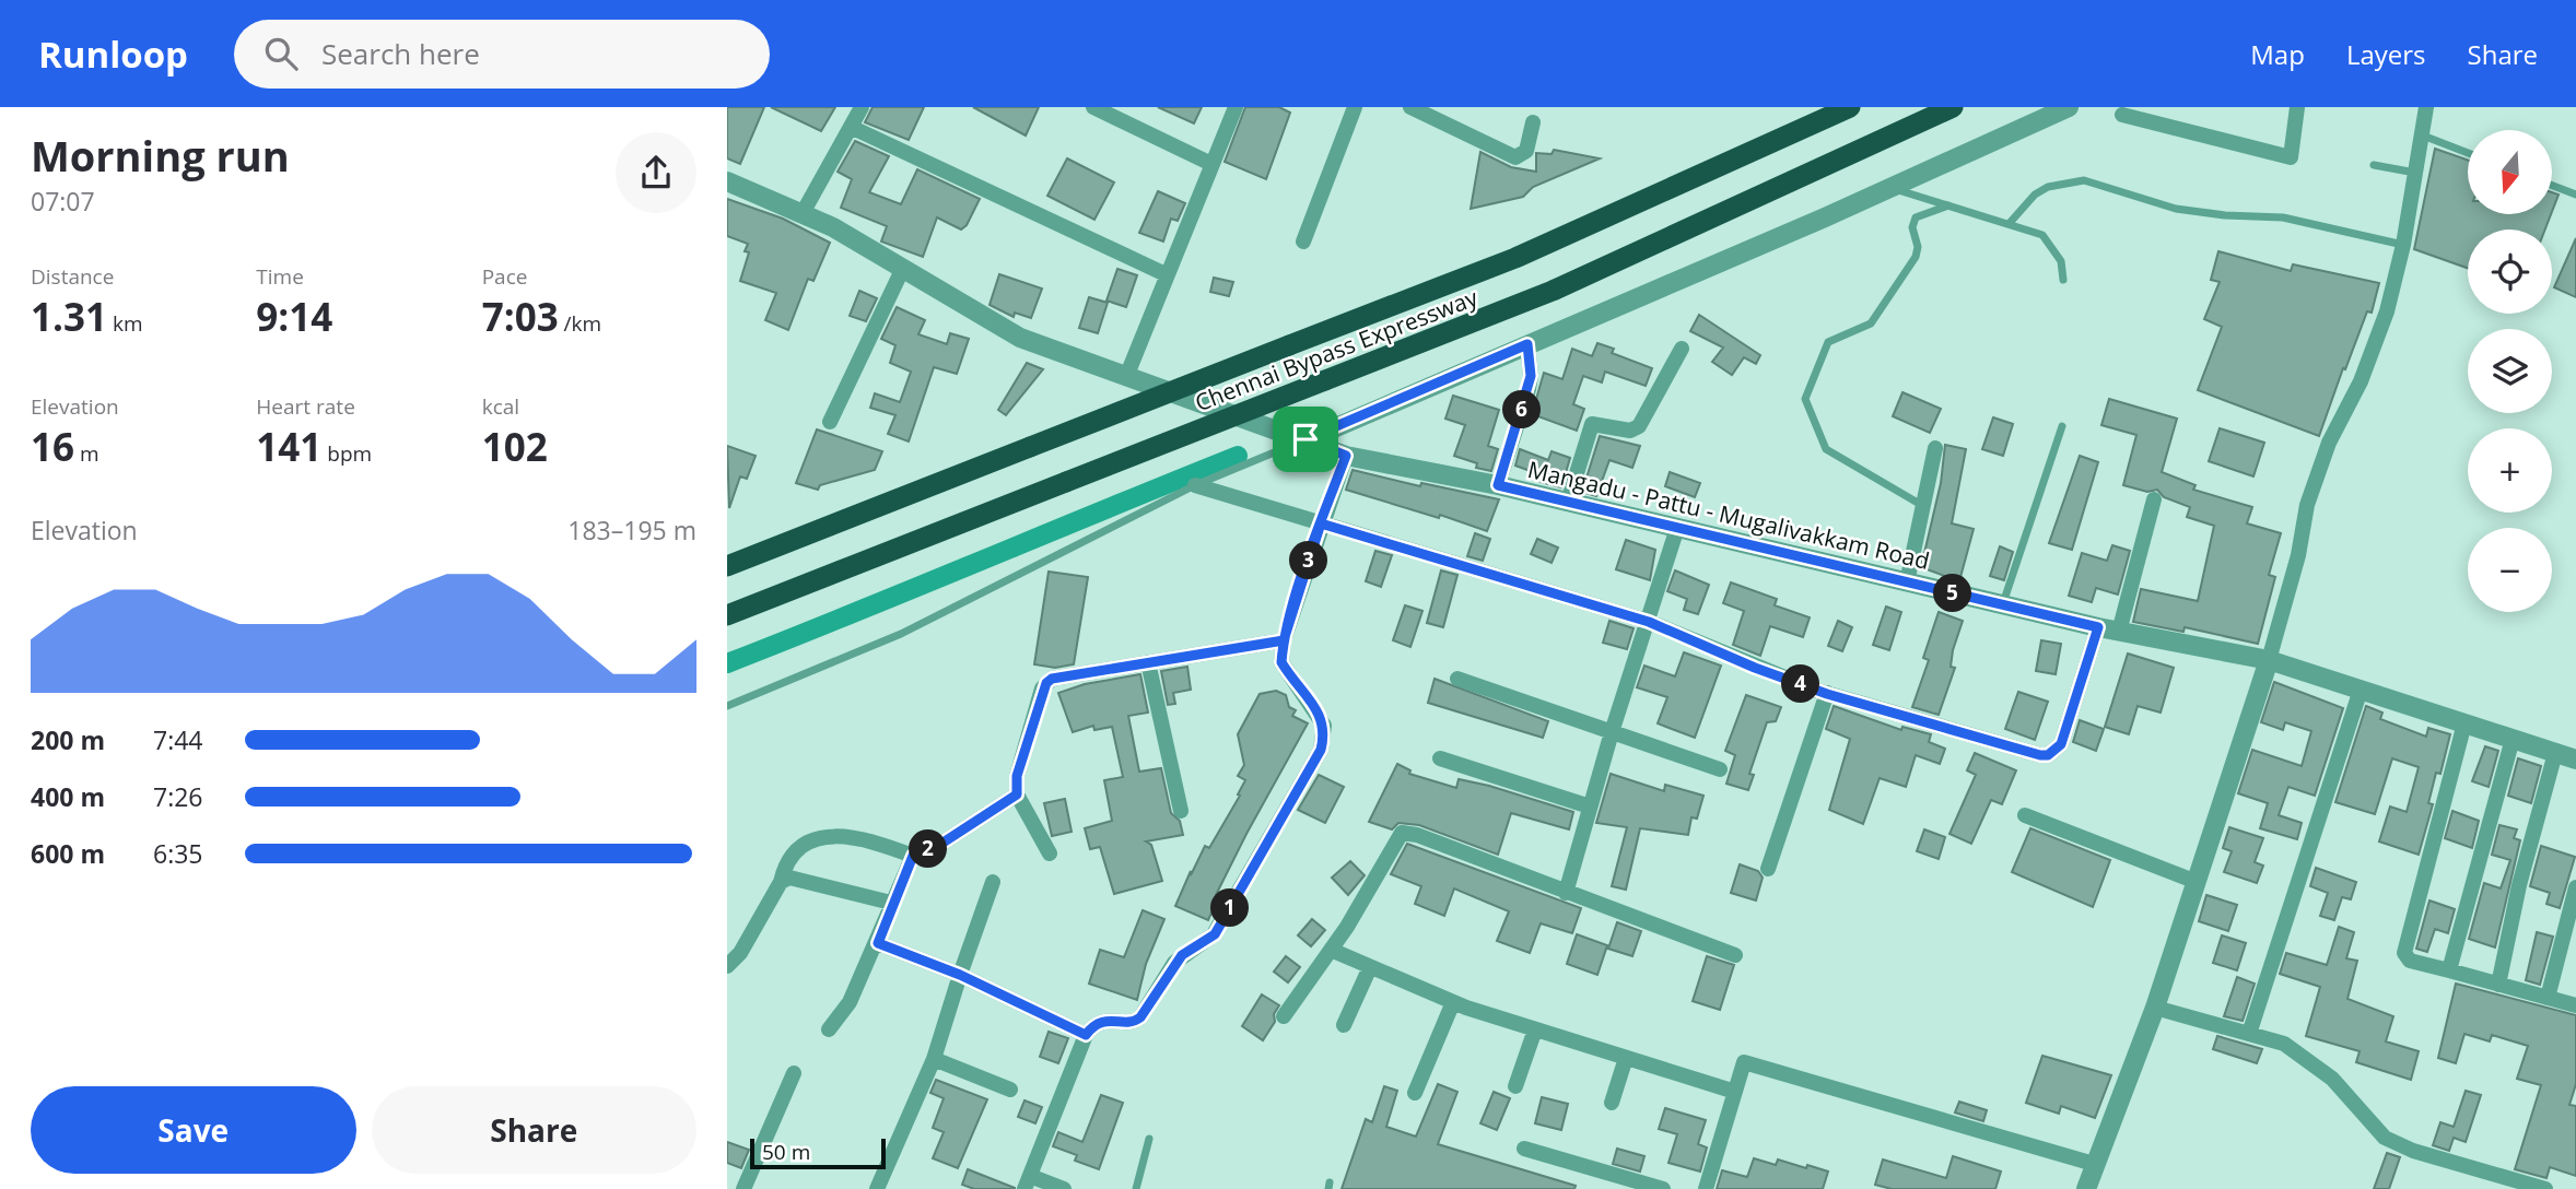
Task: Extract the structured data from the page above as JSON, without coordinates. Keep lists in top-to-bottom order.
{
  "streets": {
    "highway": ["Chennai Bypass Expressway"],
    "street": ["Mangadu - Pattu - Mugalivakkam Road"]
  },
  "scale_bar": "50 m",
  "north": "bottom",
  "page": {
    "header": "Runloop",
    "search": "Search here",
    "nav": ["Map", "Layers", "Share"],
    "heading": ["Morning run", "07:07"],
    "map_buttons": ["+", "−"],
    "stats": [
      ["Distance", "1.31 km"],
      ["Time", "9:14"],
      ["Pace", "7:03 /km"],
      ["Elevation", "16 m"],
      ["Heart rate", "141 bpm"],
      ["kcal", "102"]
    ],
    "pins": [
      "6",
      "3",
      "5",
      "4",
      "2",
      "1"
    ],
    "chart": ["Elevation", "183–195 m"],
    "list": [
      {
        "name": "200 m",
        "note": "7:44"
      },
      {
        "name": "400 m",
        "note": "7:26"
      },
      {
        "name": "600 m",
        "note": "6:35"
      }
    ],
    "buttons": ["Save", "Share"],
    "scale": "50 m"
  }
}
